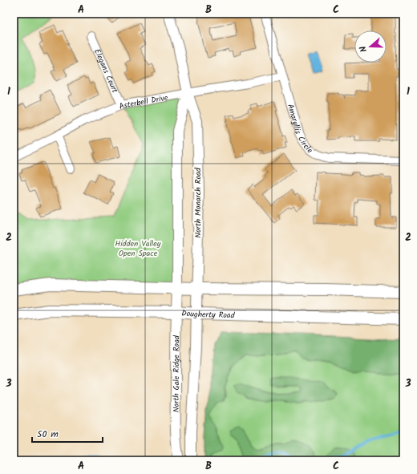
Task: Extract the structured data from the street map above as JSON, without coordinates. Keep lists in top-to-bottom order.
{
  "streets": {
    "main road": ["Dougherty Road"],
    "street": [
      "Elegans Court",
      "Asterbell Drive",
      "Amaryllis Circle",
      "North Monarch Road",
      "North Gale Ridge Road"
    ]
  },
  "crossings": [
    ["Elegans Court", "Asterbell Drive"],
    ["Asterbell Drive", "Amaryllis Circle"],
    ["Asterbell Drive", "North Monarch Road"],
    ["North Monarch Road", "Dougherty Road"],
    ["North Monarch Road", "North Gale Ridge Road"],
    ["Dougherty Road", "North Gale Ridge Road"]
  ],
  "parks": ["Hidden Valley Open Space"],
  "scale_bar": "50 m",
  "north": "left",
  "grid": {
    "columns": ["A", "B", "C"],
    "rows": ["1", "2", "3"]
  }
}
